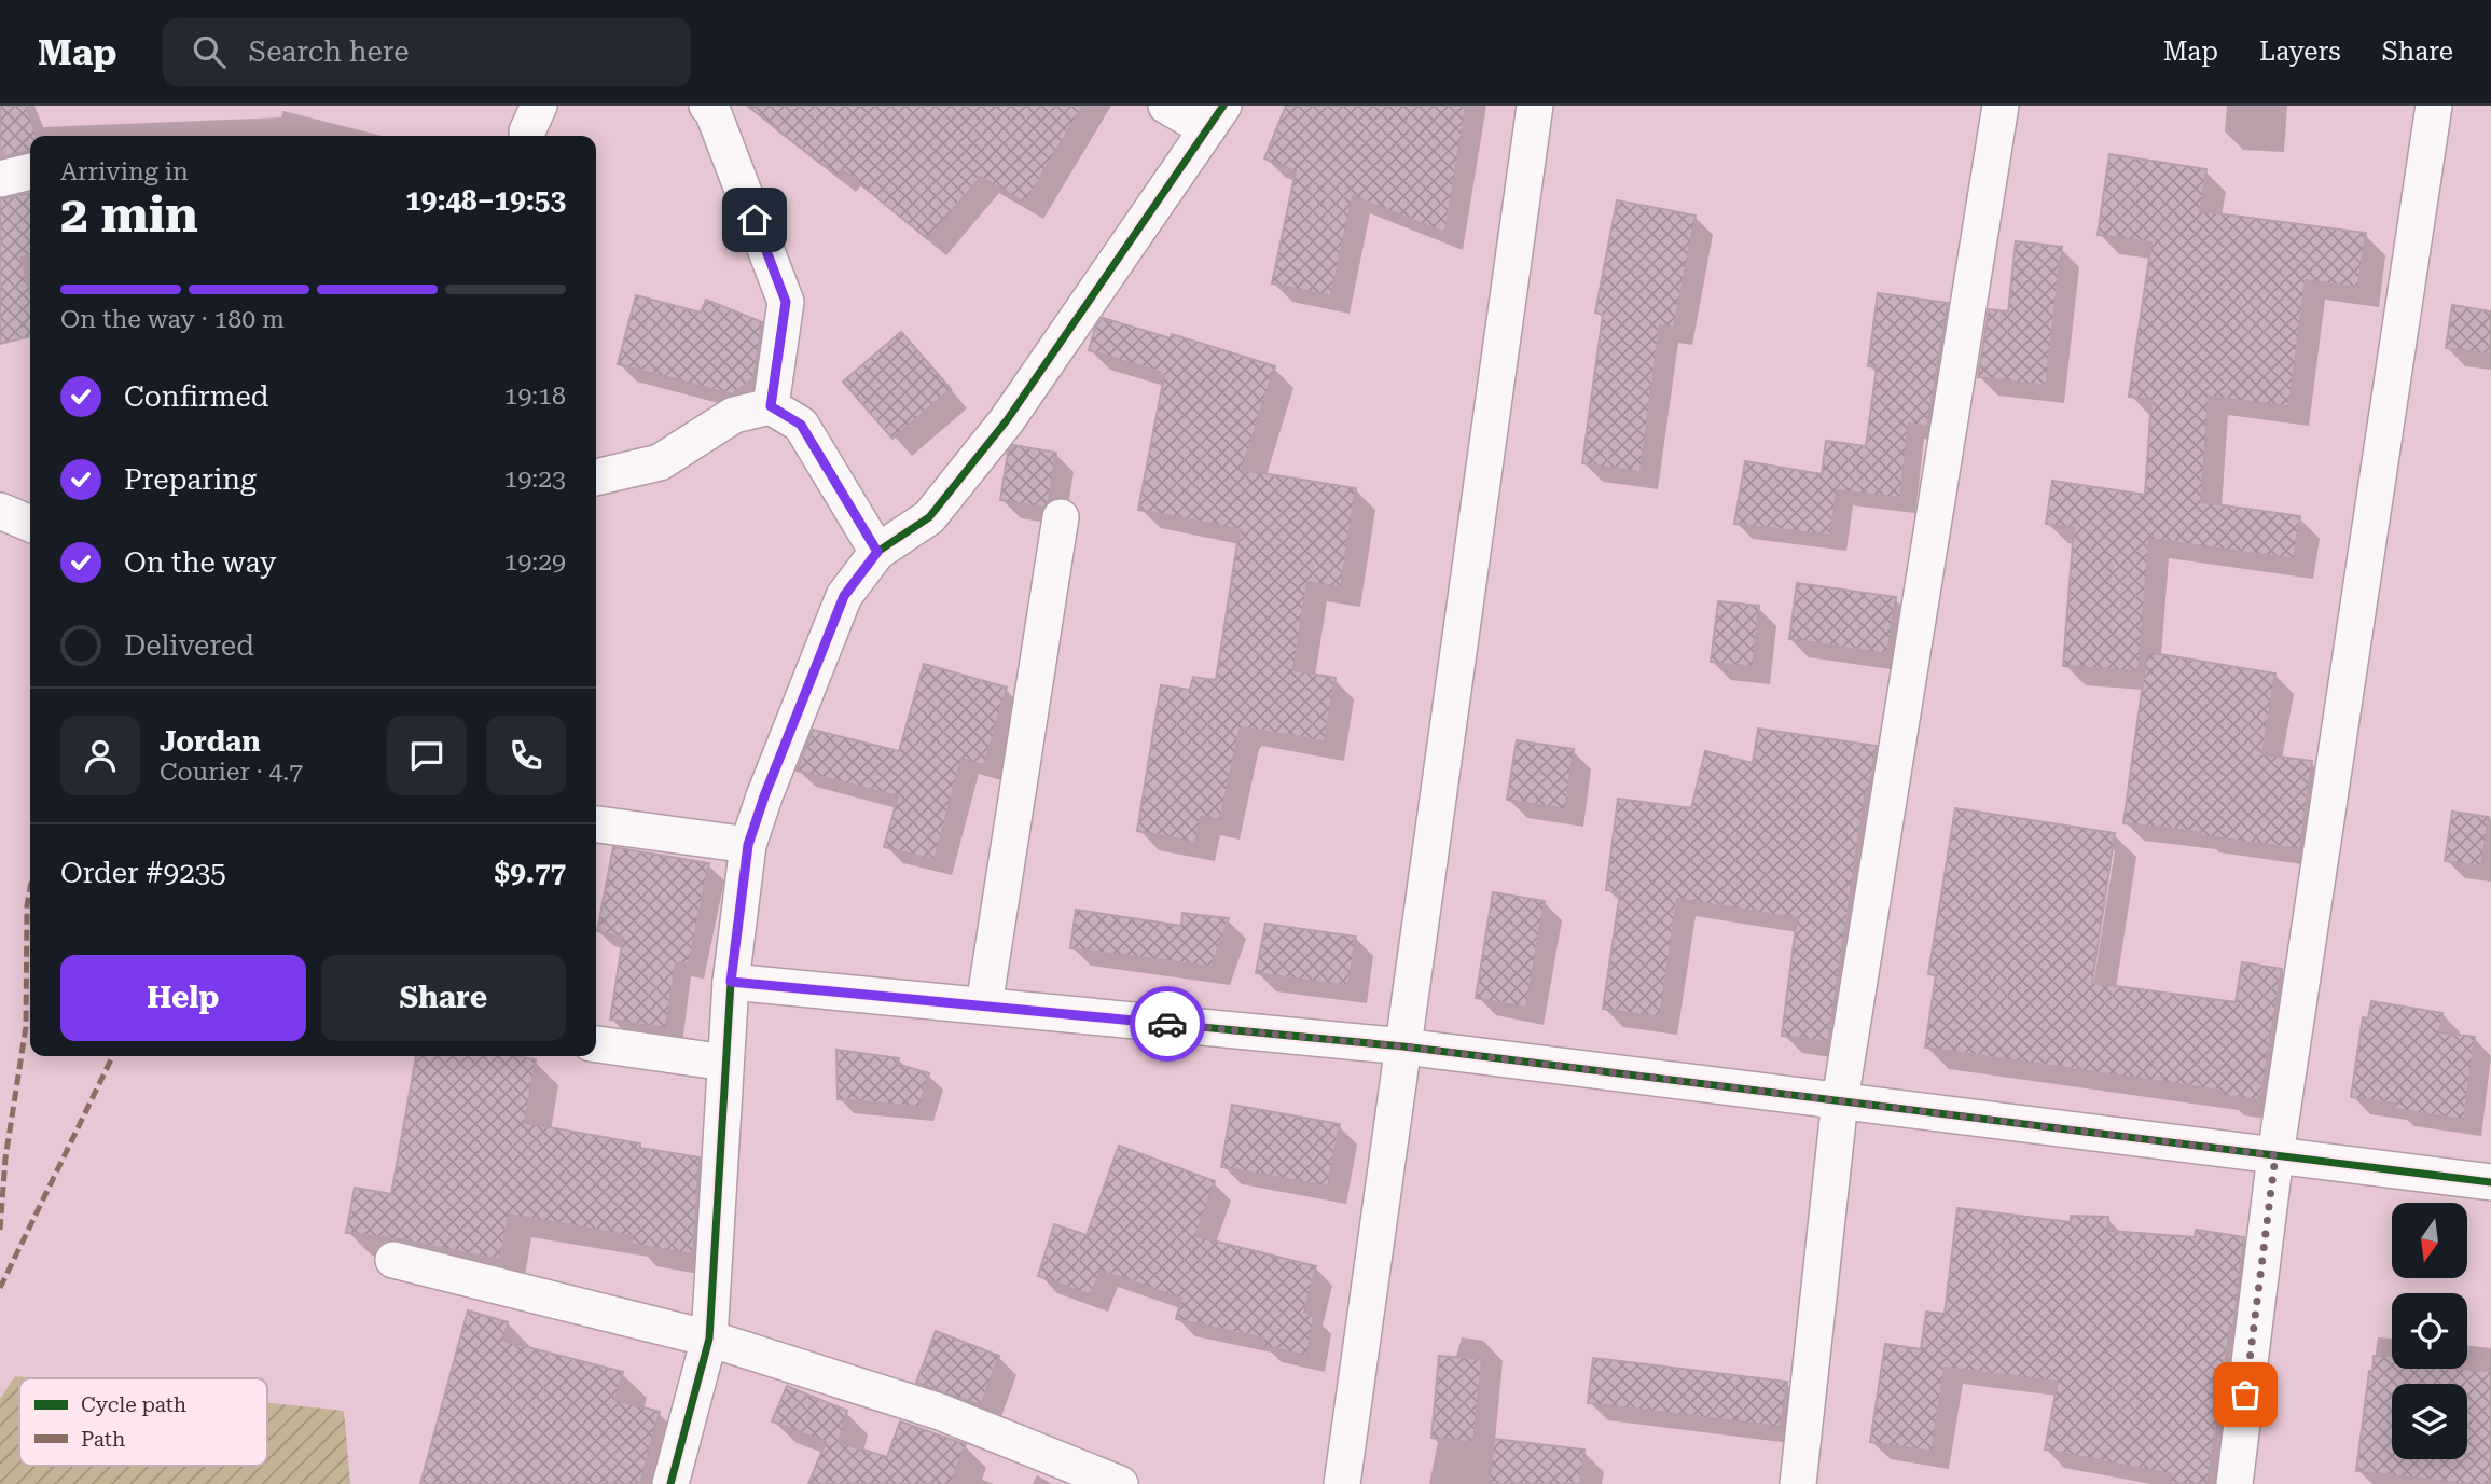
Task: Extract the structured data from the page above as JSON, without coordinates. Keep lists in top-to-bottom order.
{
  "legend": ["Cycle path", "Path"],
  "north": "bottom",
  "page": {
    "header": "Map",
    "search": "Search here",
    "nav": ["Map", "Layers", "Share"],
    "heading": ["2 min", "Arriving in", "19:48–19:53"],
    "panel": [
      "Jordan",
      "Courier · 4.7",
      "Order #9235",
      "$9.77"
    ],
    "bar": "On the way · 180 m",
    "list": [
      ["Confirmed", "19:18"],
      ["Preparing", "19:23"],
      ["On the way", "19:29"],
      "Delivered"
    ],
    "buttons": ["Help", "Share"]
  }
}
